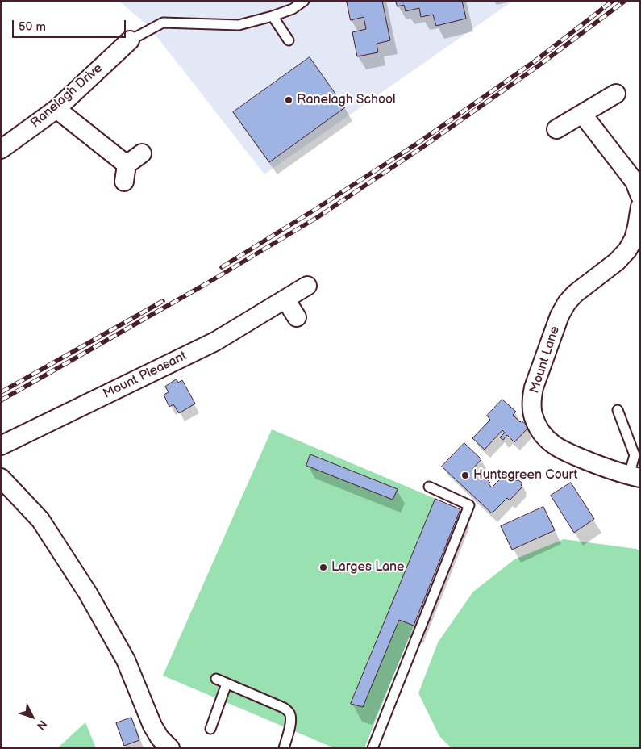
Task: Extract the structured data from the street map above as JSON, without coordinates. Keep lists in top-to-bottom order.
{
  "streets": {
    "street": ["Ranelagh Drive", "Mount Lane", "Mount Pleasant"]
  },
  "places": ["Ranelagh School", "Huntsgreen Court", "Larges Lane"],
  "scale_bar": "50 m",
  "north": "bottom right"
}
